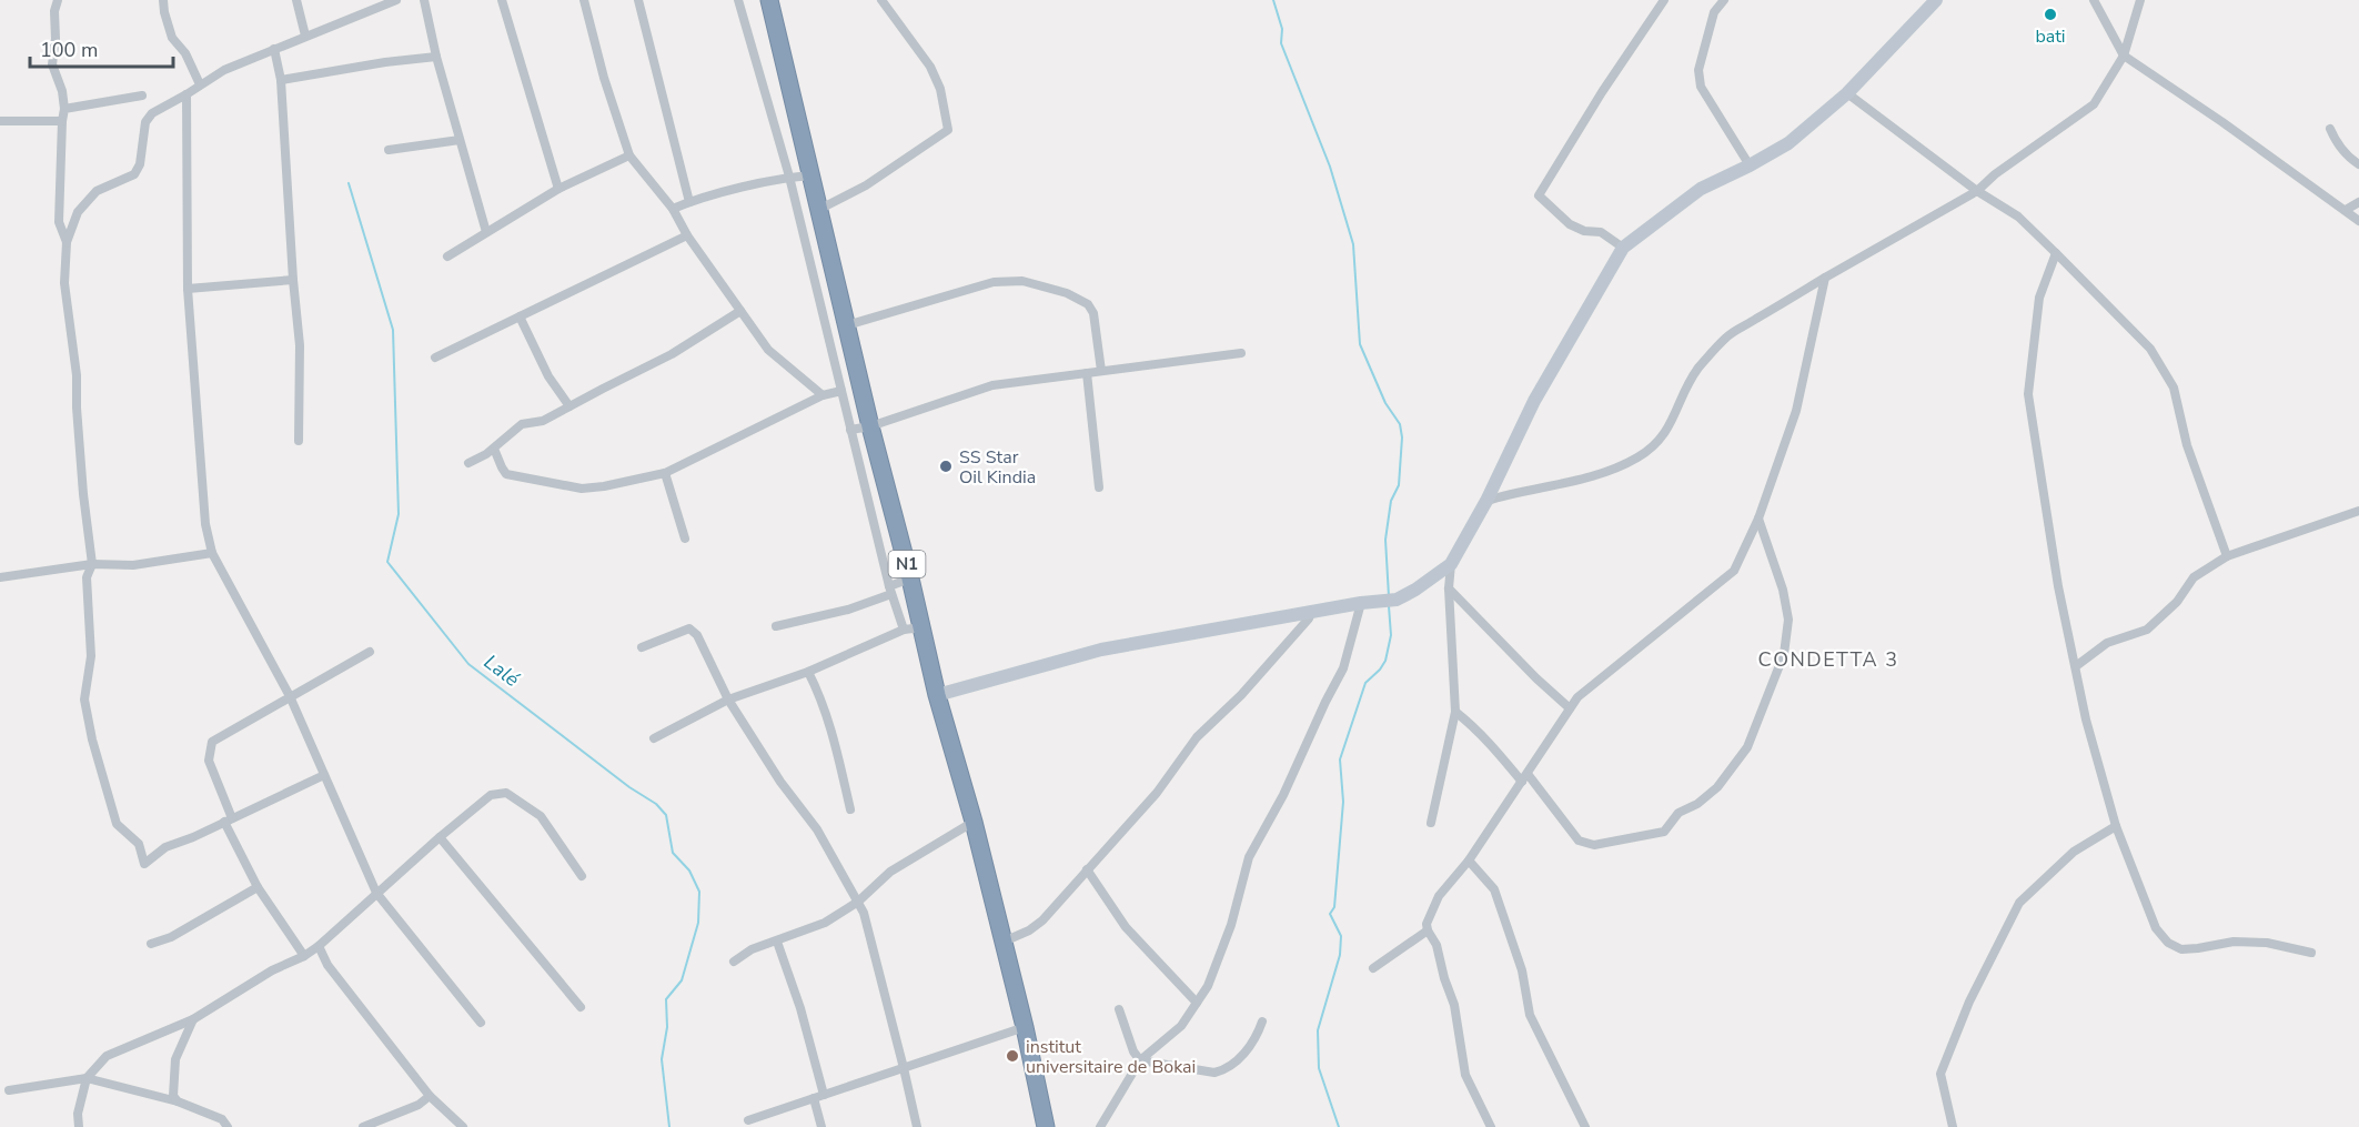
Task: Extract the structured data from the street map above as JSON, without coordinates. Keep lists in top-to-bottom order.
{
  "streets": {
    "highway": ["N1"]
  },
  "districts": ["СONDETTA 3"],
  "water": ["Lalé"],
  "places": ["bati", "SS Star Oil Kindia", "institut universitaire de Bokai"],
  "scale_bar": "100 m"
}
